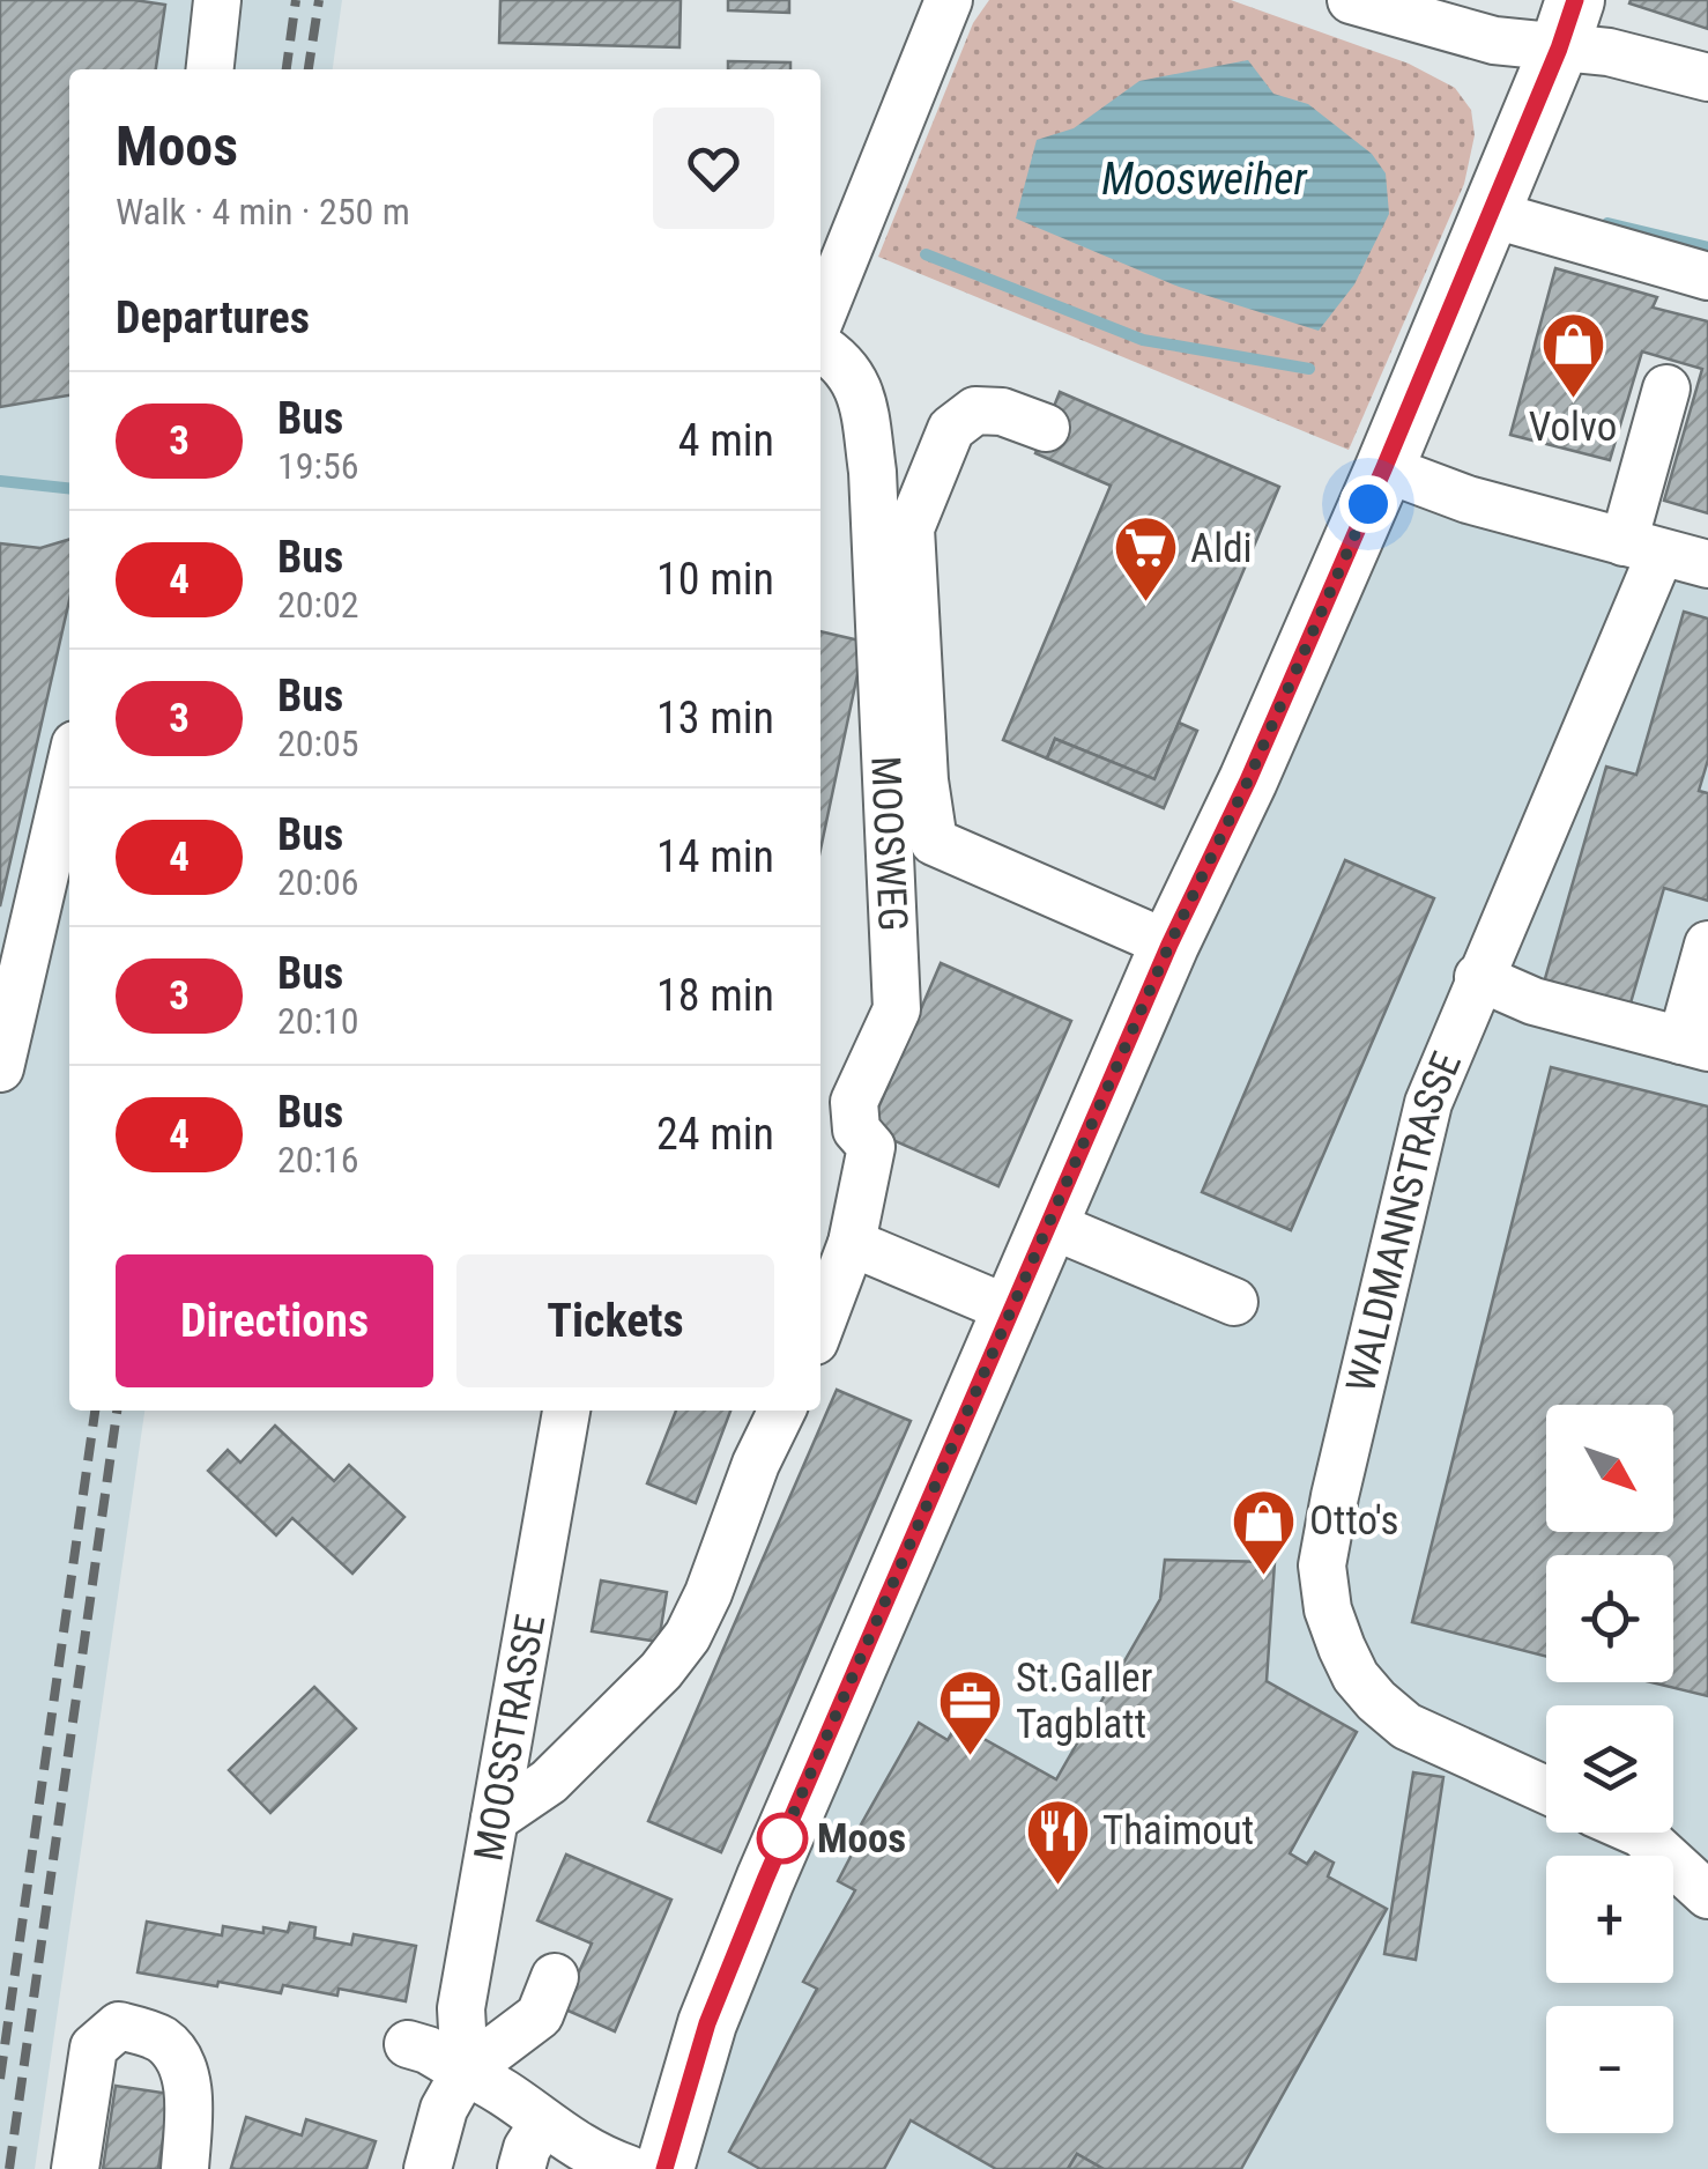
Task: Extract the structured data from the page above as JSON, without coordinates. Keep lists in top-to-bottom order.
{
  "streets": {
    "street": ["MOOSWEG", "WALDMANNSTRASSE", "MOOSSTRASSE"]
  },
  "water": ["Moosweiher"],
  "places": {
    "shop": ["Volvo", "Otto's"],
    "supermarket": ["Aldi"],
    "office": ["St.Galler Tagblatt"],
    "other": ["Moos"],
    "restaurant": ["Thaimout"]
  },
  "lines": ["bus line 3"],
  "north": "bottom right",
  "page": {
    "heading": [
      ["Moos", "Walk · 4 min · 250 m"],
      "Departures"
    ],
    "list": [
      {
        "mark": "3",
        "name": "Bus",
        "note": "19:56",
        "value": "4 min"
      },
      {
        "mark": "4",
        "name": "Bus",
        "note": "20:02",
        "value": "10 min"
      },
      {
        "mark": "3",
        "name": "Bus",
        "note": "20:05",
        "value": "13 min"
      },
      {
        "mark": "4",
        "name": "Bus",
        "note": "20:06",
        "value": "14 min"
      },
      {
        "mark": "3",
        "name": "Bus",
        "note": "20:10",
        "value": "18 min"
      },
      {
        "mark": "4",
        "name": "Bus",
        "note": "20:16",
        "value": "24 min"
      }
    ],
    "buttons": ["Directions", "Tickets"],
    "map_buttons": ["+", "−"]
  }
}
